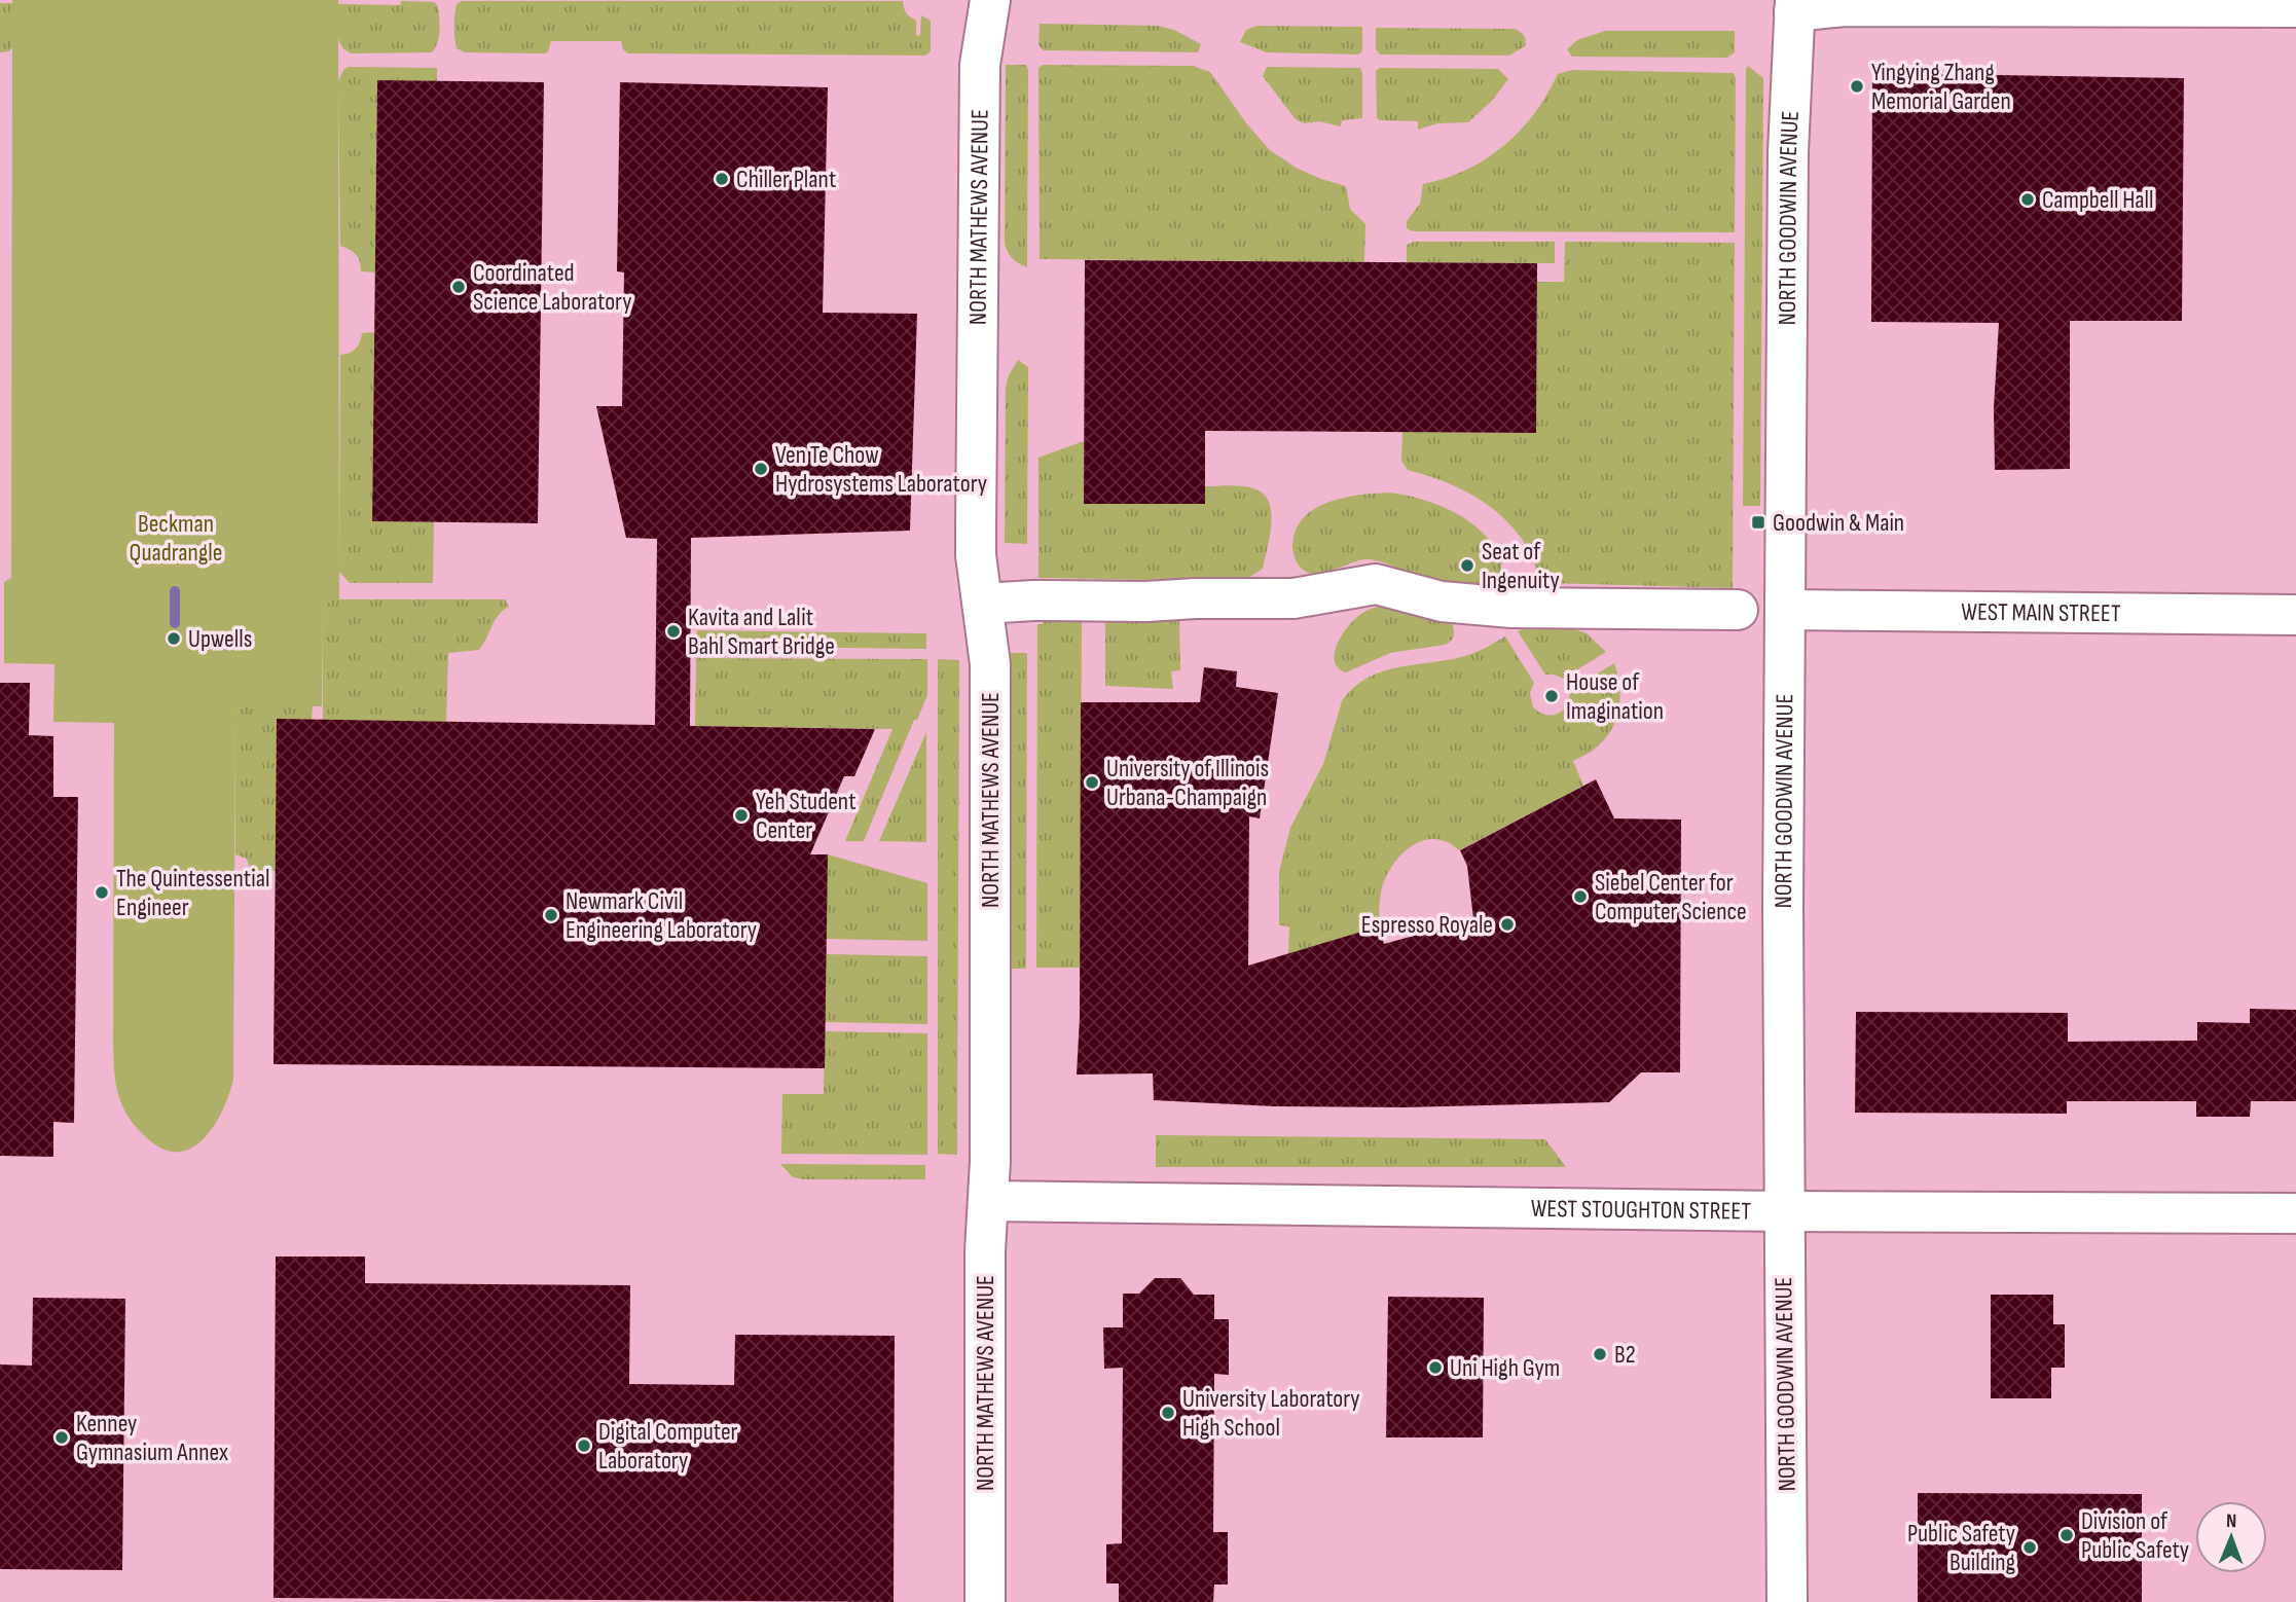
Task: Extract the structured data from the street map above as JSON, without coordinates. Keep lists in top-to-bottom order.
{
  "streets": {
    "street": [
      "NORTH MATHEWS AVENUE",
      "NORTH GOODWIN AVENUE",
      "WEST MAIN STREET",
      "WEST STOUGHTON STREET"
    ]
  },
  "crossings": [
    ["NORTH MATHEWS AVENUE", "WEST STOUGHTON STREET"],
    ["NORTH GOODWIN AVENUE", "WEST MAIN STREET"],
    ["NORTH GOODWIN AVENUE", "WEST STOUGHTON STREET"]
  ],
  "parks": ["Beckman Quadrangle"],
  "places": {
    "other": [
      "Yingying Zhang Memorial Garden",
      "Chiller Plant",
      "Campbell Hall",
      "Coordinated Science Laboratory",
      "Ven Te Chow Hydrosystems Laboratory",
      "Seat of Ingenuity",
      "Kavita and Lalit Bahl Smart Bridge",
      "Upwells",
      "House of Imagination",
      "University of Illinois Urbana-Champaign",
      "Yeh Student Center",
      "The Quintessential Engineer",
      "Siebel Center for Computer Science",
      "Newmark Civil Engineering Laboratory",
      "Espresso Royale",
      "B2",
      "Uni High Gym",
      "University Laboratory High School",
      "Kenney Gymnasium Annex",
      "Digital Computer Laboratory",
      "Division of Public Safety",
      "Public Safety Building"
    ],
    "transit": ["Goodwin & Main"]
  },
  "north": "top"
}
